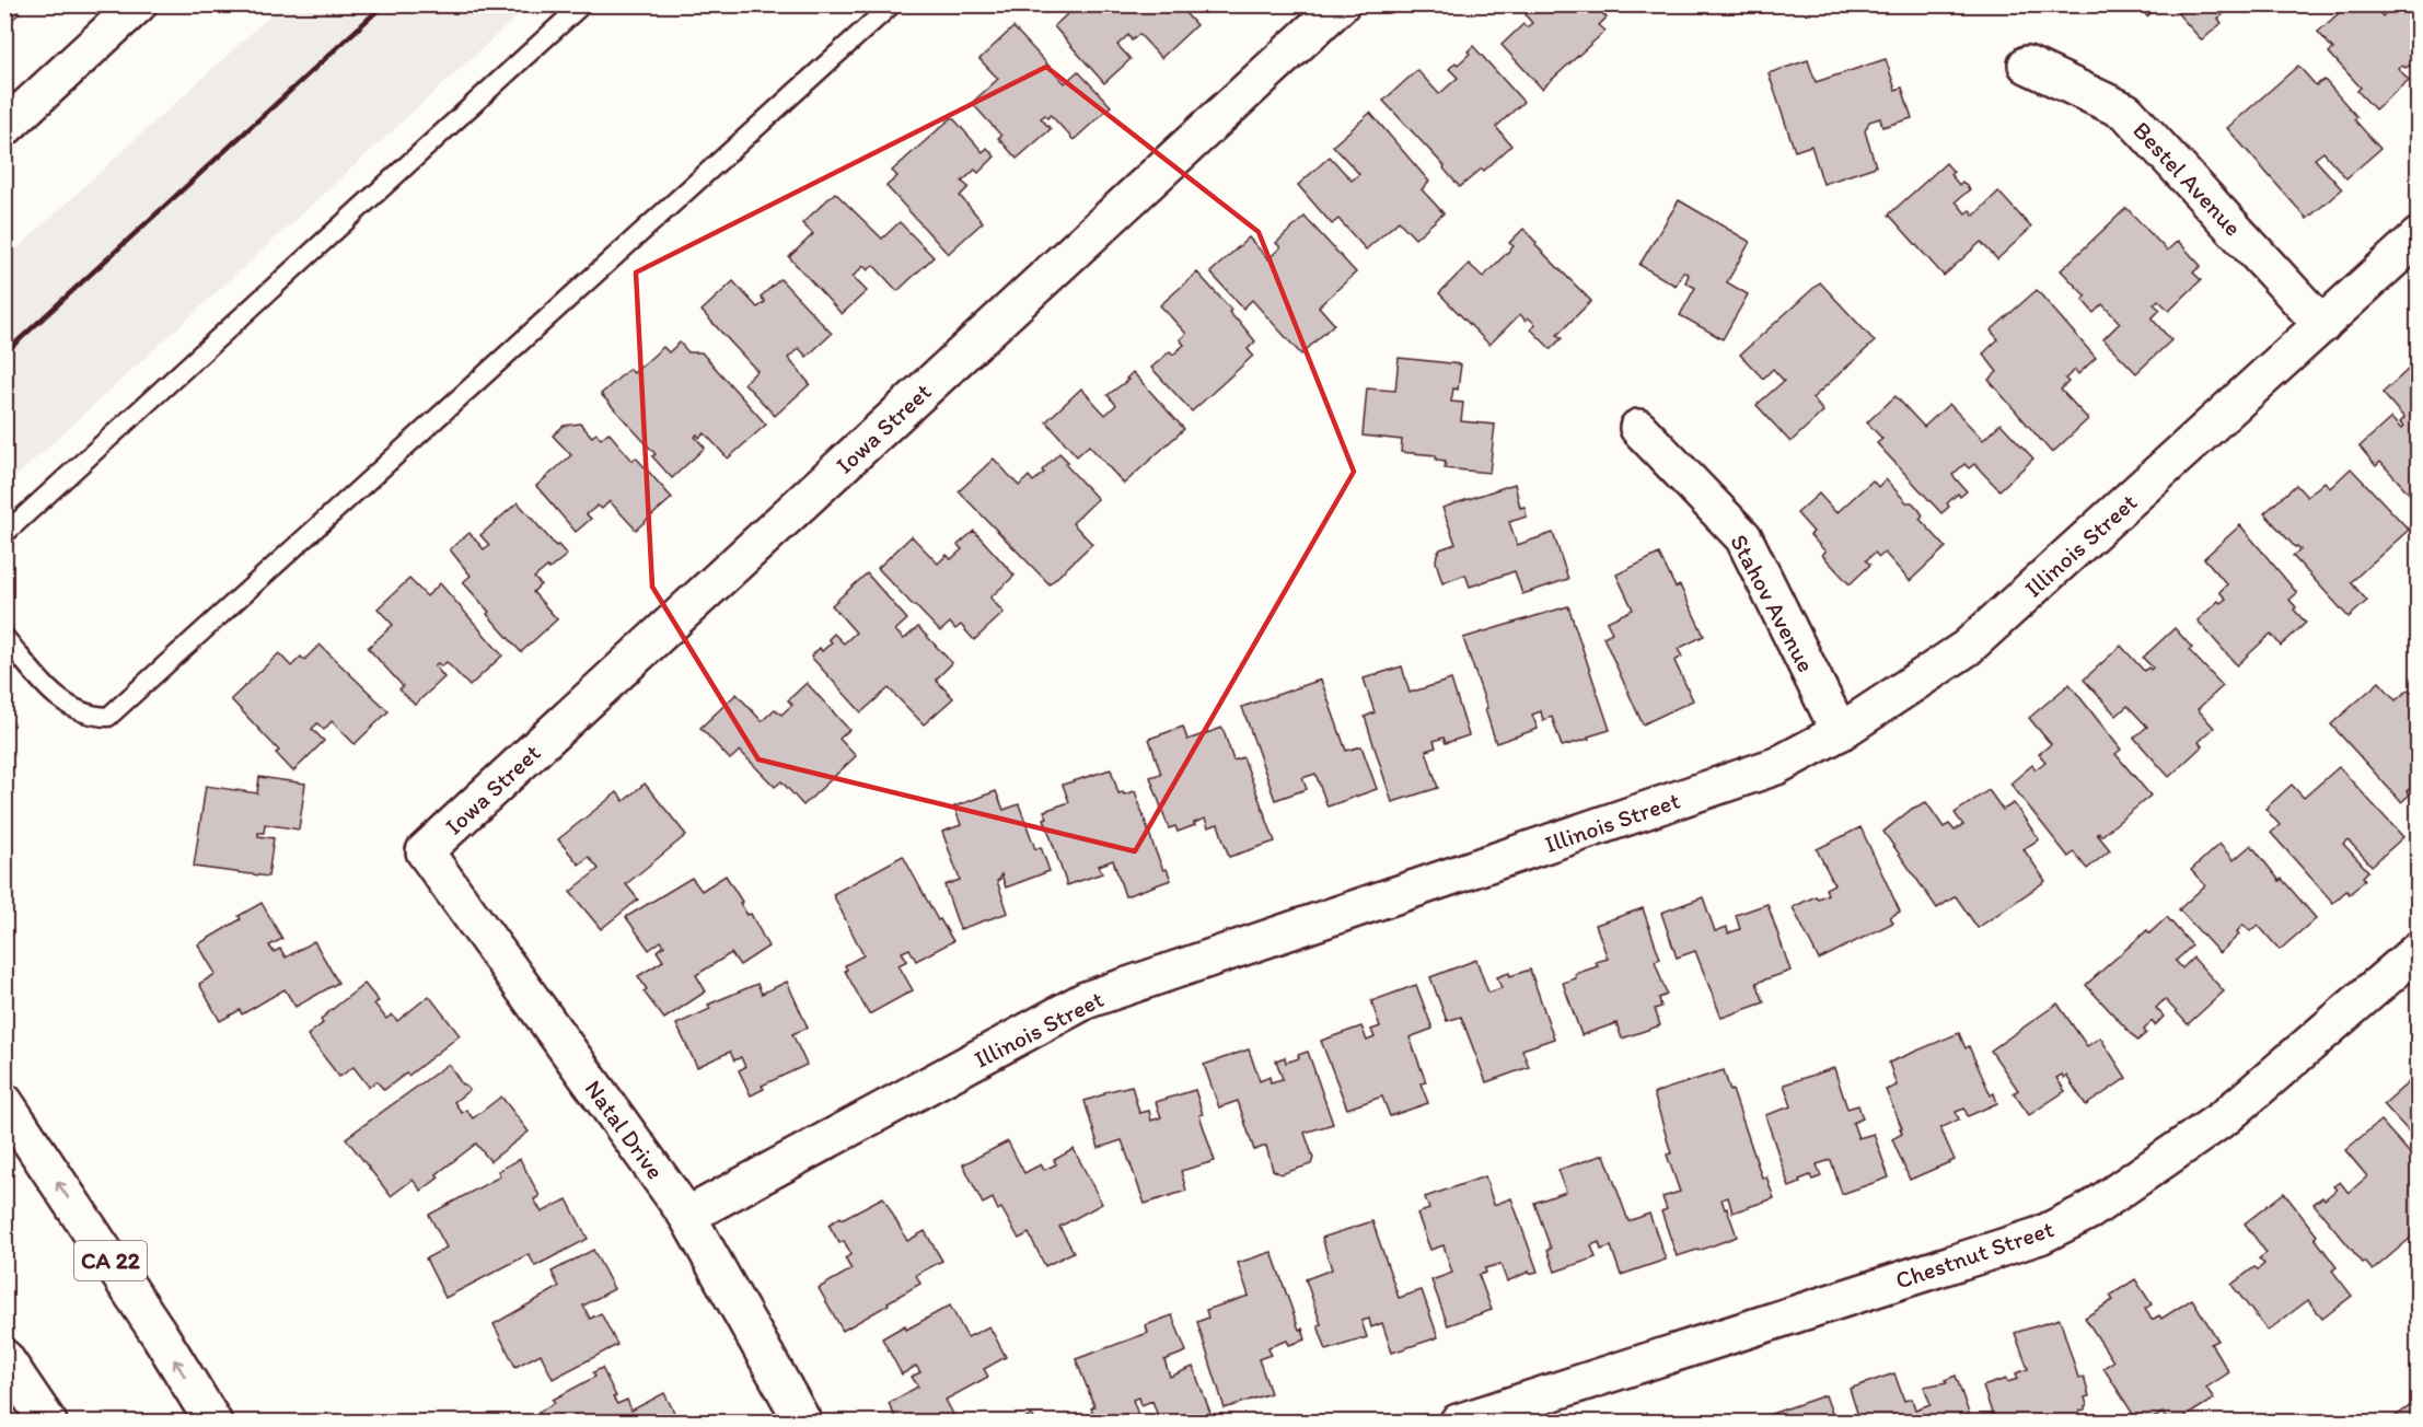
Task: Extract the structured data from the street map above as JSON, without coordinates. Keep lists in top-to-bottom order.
{
  "streets": {
    "main road": [
      "Bestel Avenue",
      "Iowa Street",
      "Illinois Street",
      "Stahov Avenue",
      "Natal Drive",
      "Chestnut Street",
      "CA 22"
    ]
  },
  "crossings": [
    ["Bestel Avenue", "Illinois Street"],
    ["Iowa Street", "Natal Drive"],
    ["Illinois Street", "Stahov Avenue"],
    ["Illinois Street", "Natal Drive"]
  ]
}
